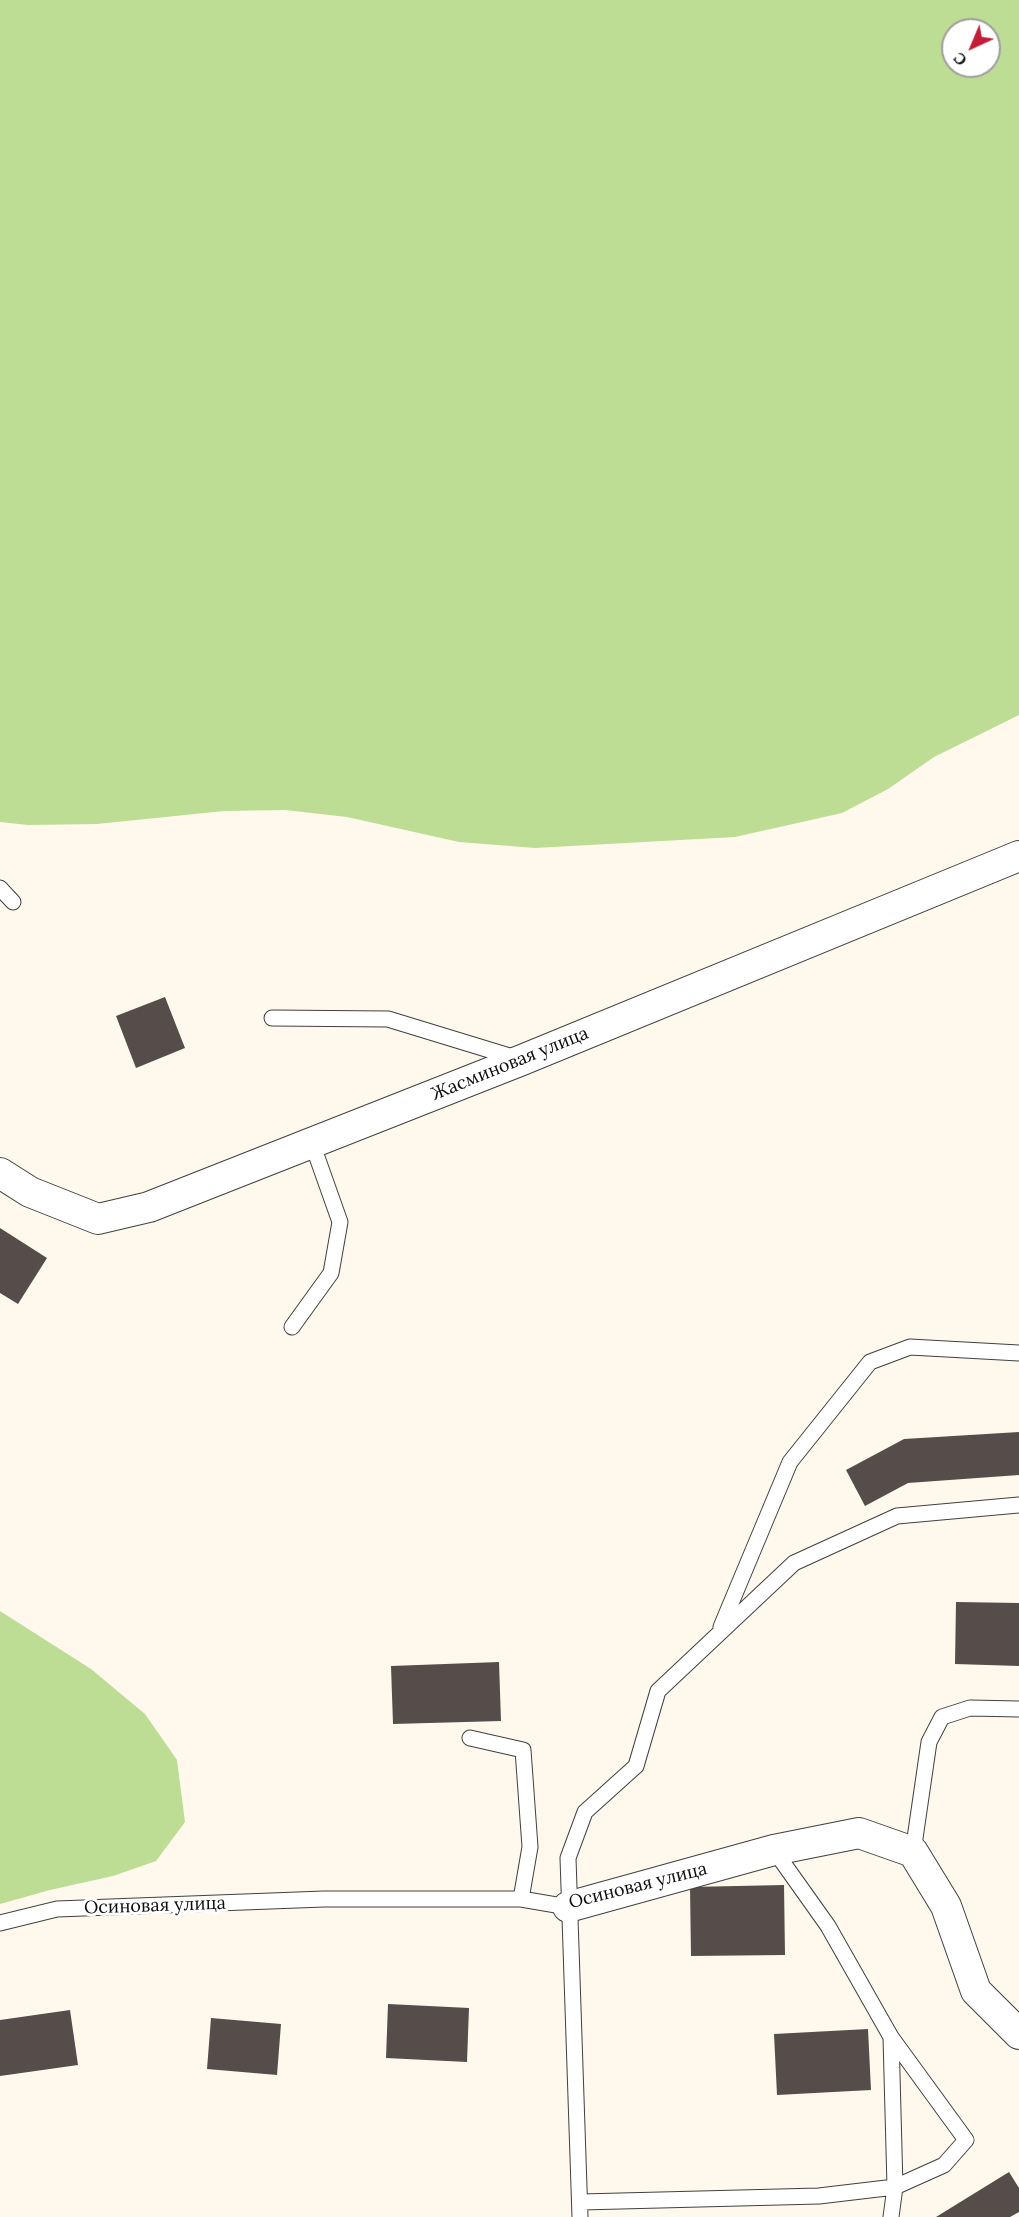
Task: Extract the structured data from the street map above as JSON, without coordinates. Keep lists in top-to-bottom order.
{
  "streets": {
    "street": ["Жасминовая улица", "Осиновая улица"]
  },
  "north": "bottom left"
}
